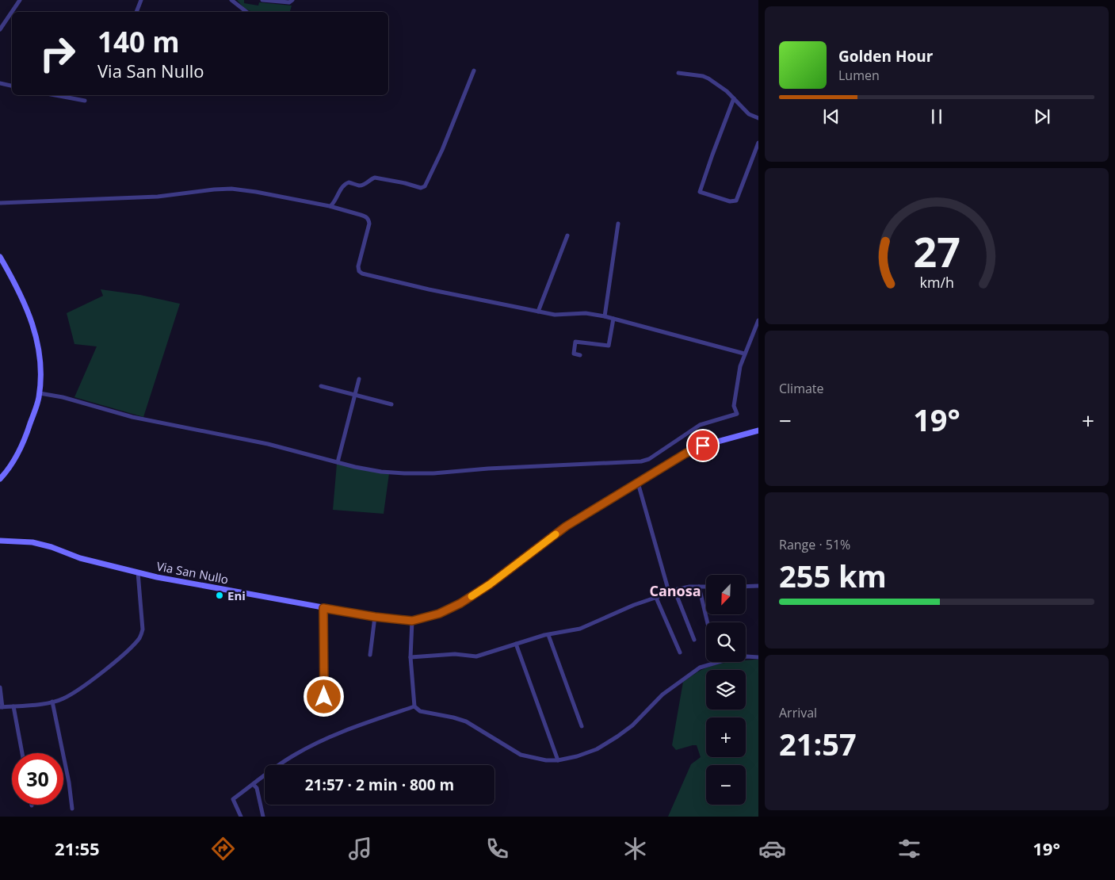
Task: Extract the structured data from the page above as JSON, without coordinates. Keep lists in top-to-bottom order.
{
  "streets": {
    "street": ["Via San Nullo"]
  },
  "districts": ["Canosa"],
  "places": ["Eni"],
  "north": "bottom left",
  "page": {
    "turn": ["140 m", "Via San Nullo"],
    "song": ["Golden Hour", "Lumen"],
    "tile": [
      "Climate",
      ["Range · 51%", "255 km"],
      ["Arrival", "21:57"]
    ],
    "heat": ["−", "19°", "+"],
    "map_buttons": ["+", "−"],
    "limit": "30",
    "trip": "21:57 · 2 min · 800 m",
    "tabs": ["21:55", "19°"],
    "gauge": ["27", "km/h"]
  }
}
